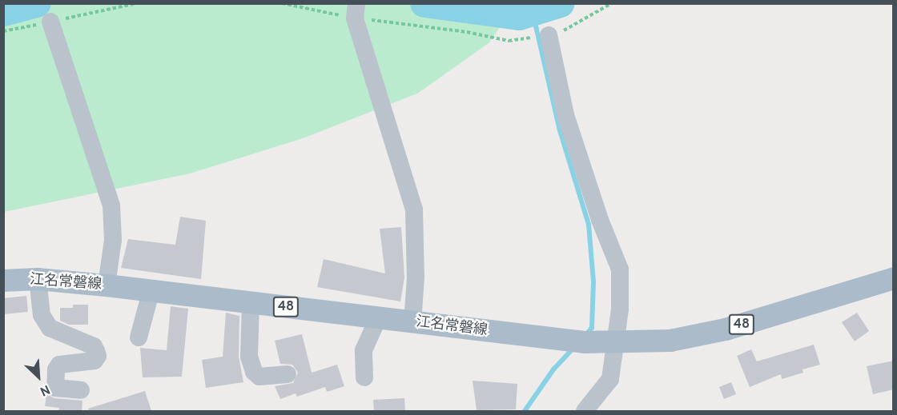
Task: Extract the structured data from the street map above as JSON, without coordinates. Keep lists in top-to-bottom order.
{
  "streets": {
    "main road": ["江名常磐線", "48"]
  },
  "north": "bottom right"
}
